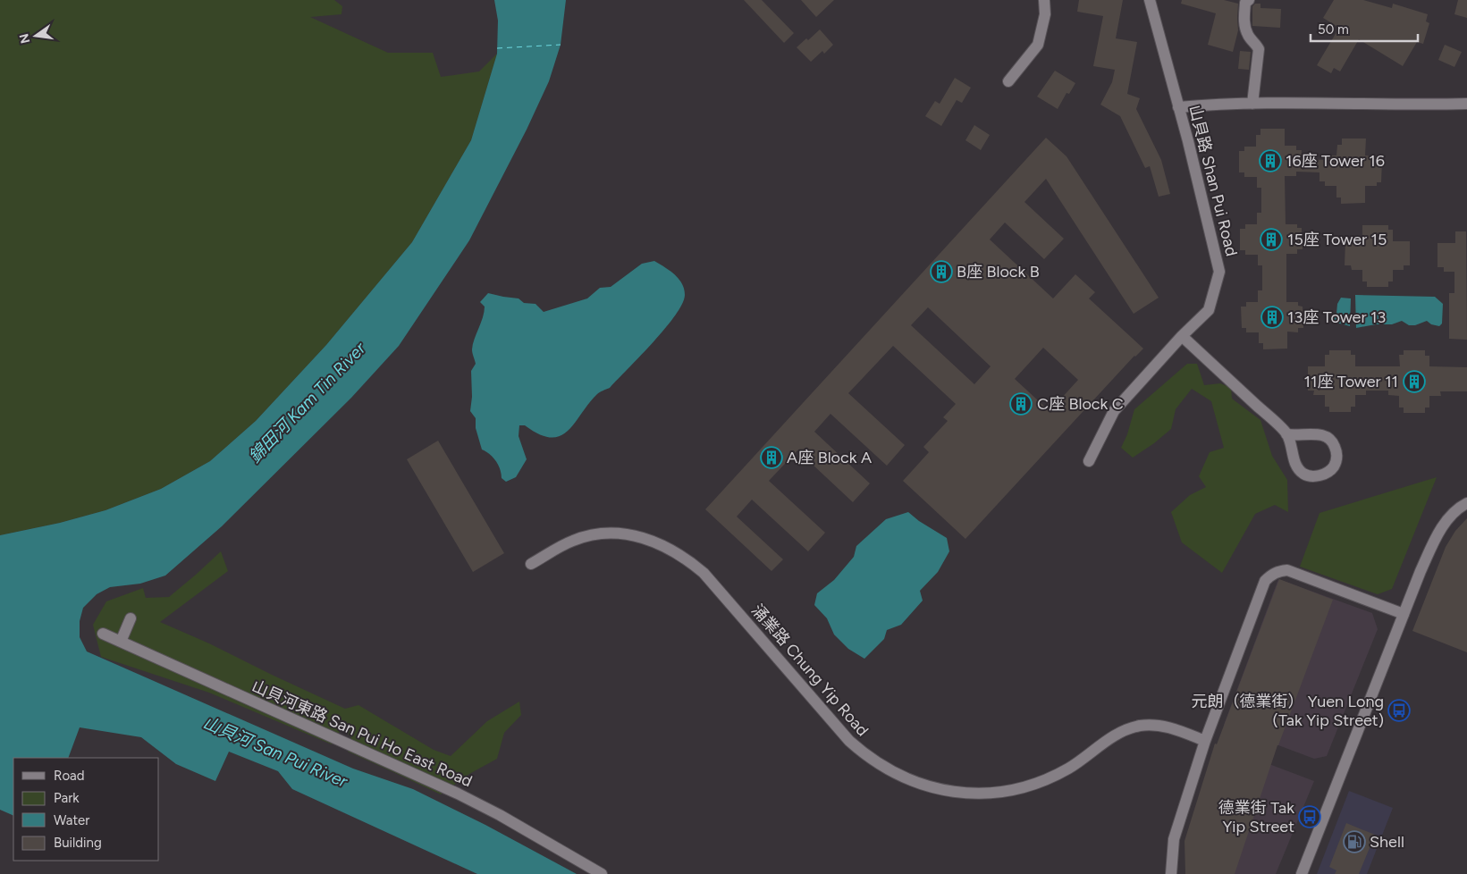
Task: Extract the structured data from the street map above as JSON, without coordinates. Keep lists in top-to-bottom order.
{
  "streets": {
    "street": ["山貝路 Shan Pui Road", "涌業路 Chung Yip Road", "山貝河東路 San Pui Ho East Road"]
  },
  "water": ["錦田河 Kam Tin River", "山貝河 San Pui River"],
  "places": {
    "building": [
      "16座 Tower 16",
      "15座 Tower 15",
      "B座 Block B",
      "13座 Tower 13",
      "11座 Tower 11",
      "C座 Block C",
      "A座 Block A"
    ],
    "bus stop": ["元朗（德業街） Yuen Long (Tak Yip Street)", "德業街 Tak Yip Street"],
    "fuel station": ["Shell"]
  },
  "legend": [
    "Road",
    "Park",
    "Water",
    "Building"
  ],
  "scale_bar": "50 m",
  "north": "left"
}
